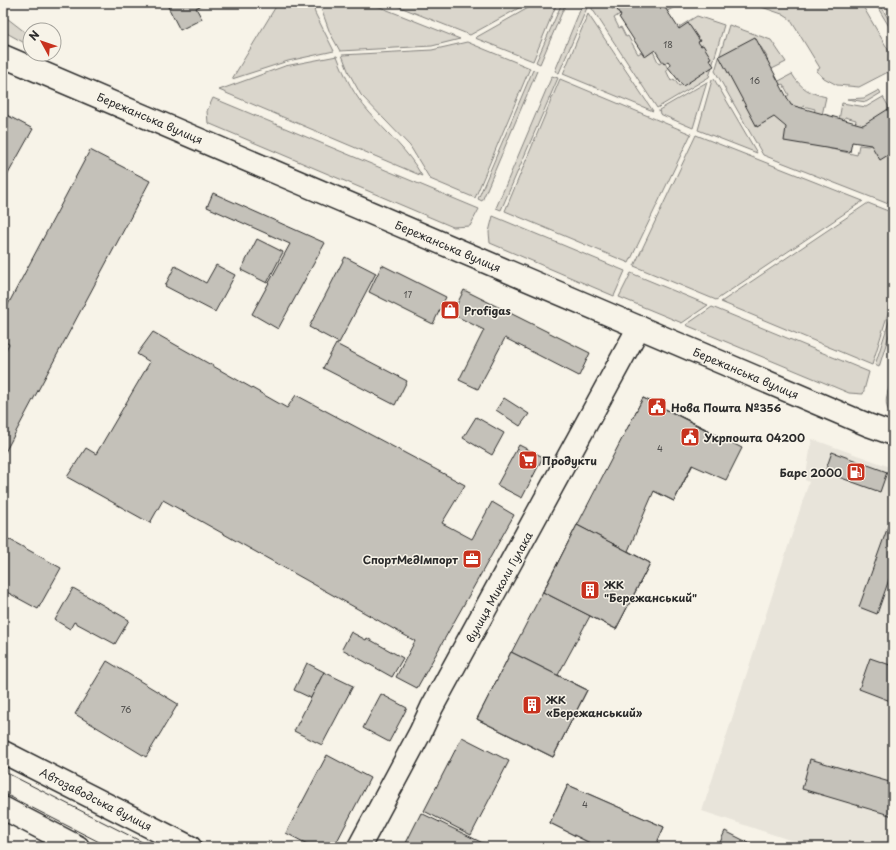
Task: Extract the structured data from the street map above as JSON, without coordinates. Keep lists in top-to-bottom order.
{
  "streets": {
    "street": ["Бережанська вулиця", "вулиця Миколи Гулака", "Автозаводська вулиця"]
  },
  "crossings": [
    ["Бережанська вулиця", "вулиця Миколи Гулака"]
  ],
  "places": {
    "shop": ["Profigas"],
    "public building": ["Нова Пошта №356", "Укрпошта 04200"],
    "supermarket": ["Продукти"],
    "fuel station": ["Барс 2000"],
    "office": ["СпортМедІмпорт"],
    "building": ["ЖК \"Бережанський\"", "ЖК «Бережанський»"]
  },
  "house_numbers": [
    "18",
    "16",
    "17",
    "4",
    "76",
    "4"
  ],
  "north": "top left"
}
